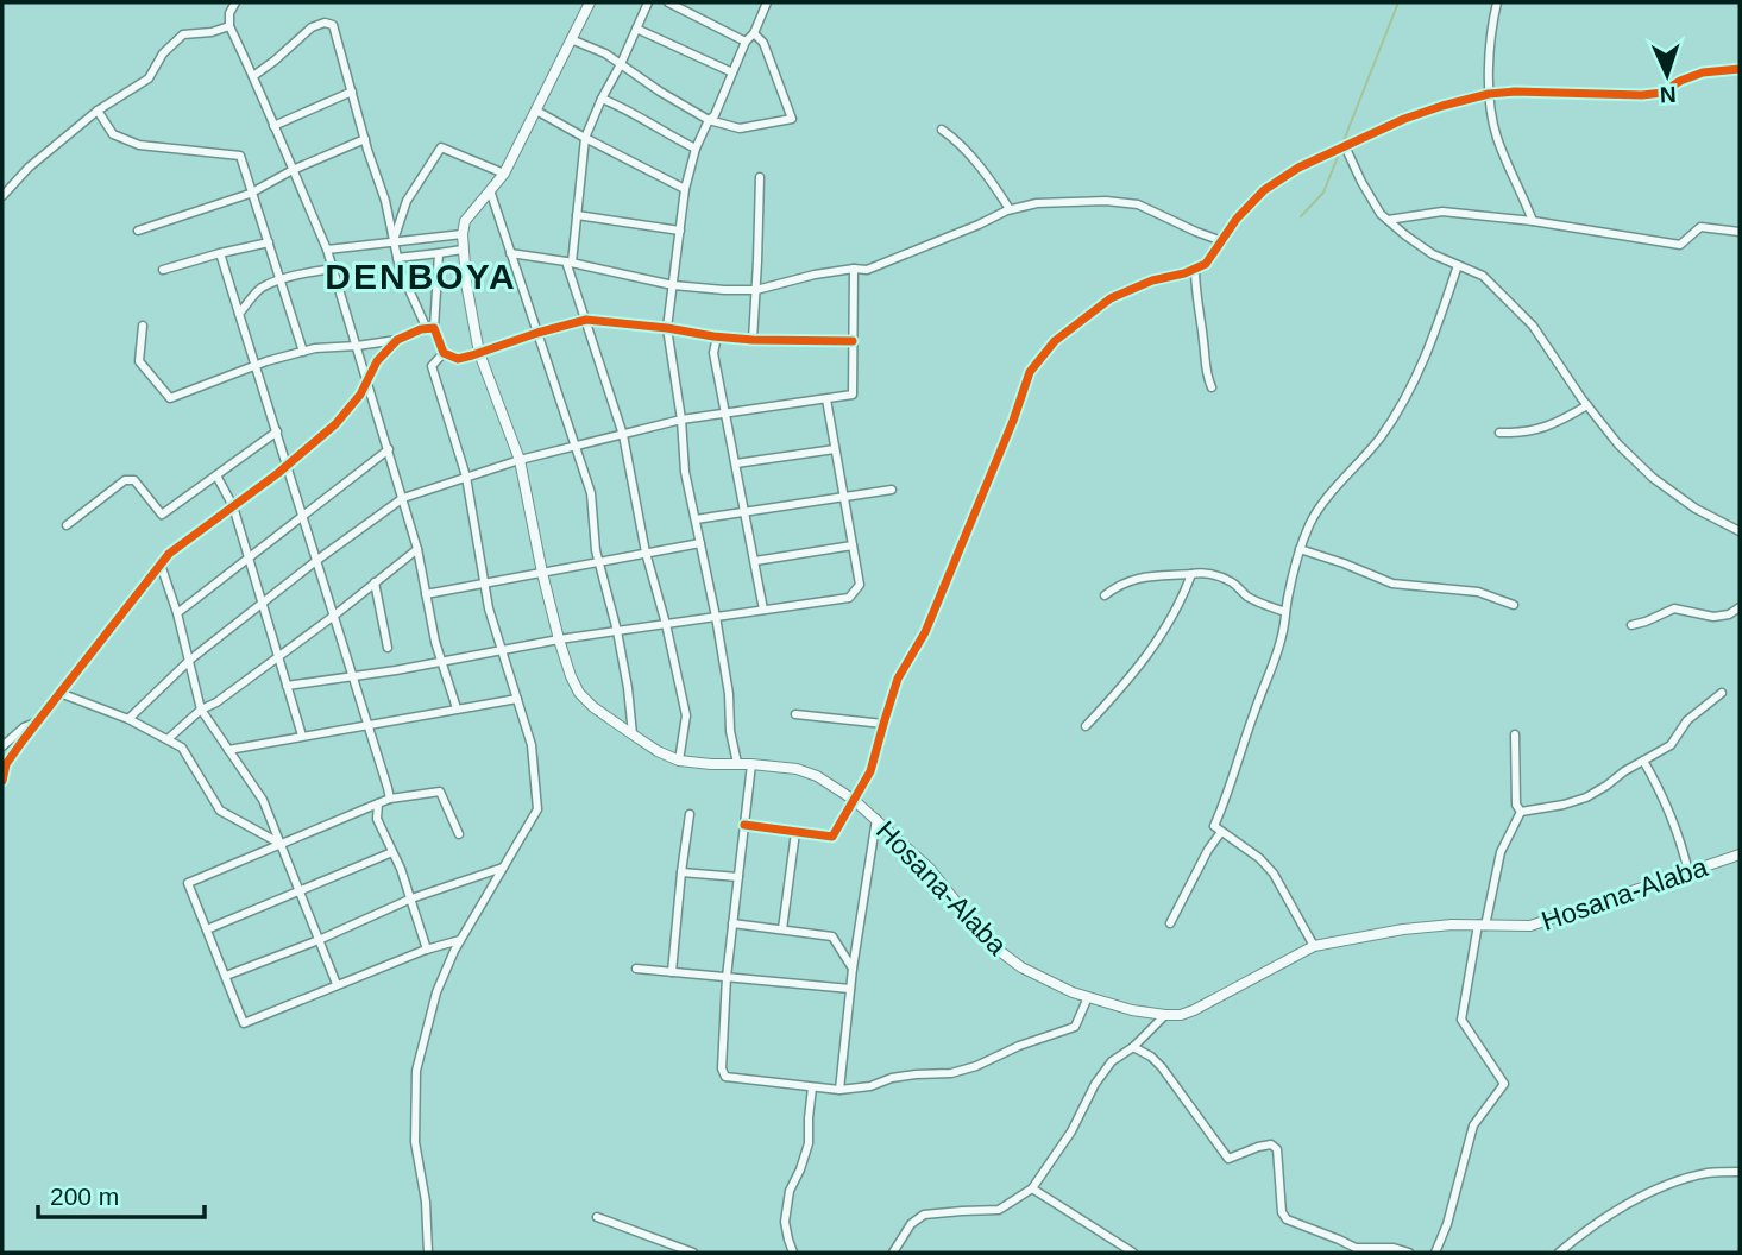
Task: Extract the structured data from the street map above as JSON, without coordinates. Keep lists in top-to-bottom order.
{
  "streets": {
    "main road": ["Hosana-Alaba"]
  },
  "districts": ["DENBOYA"],
  "scale_bar": "200 m",
  "north": "bottom"
}
